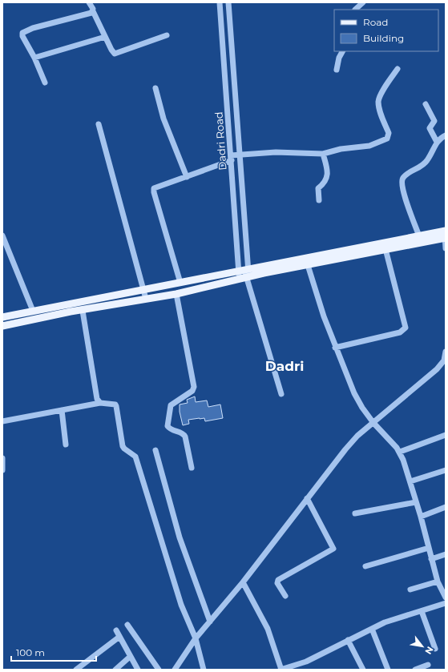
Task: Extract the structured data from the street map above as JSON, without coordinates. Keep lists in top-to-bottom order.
{
  "streets": {
    "street": ["Dadri Road"]
  },
  "districts": ["Dadri"],
  "legend": ["Road", "Building"],
  "scale_bar": "100 m",
  "north": "bottom right"
}
